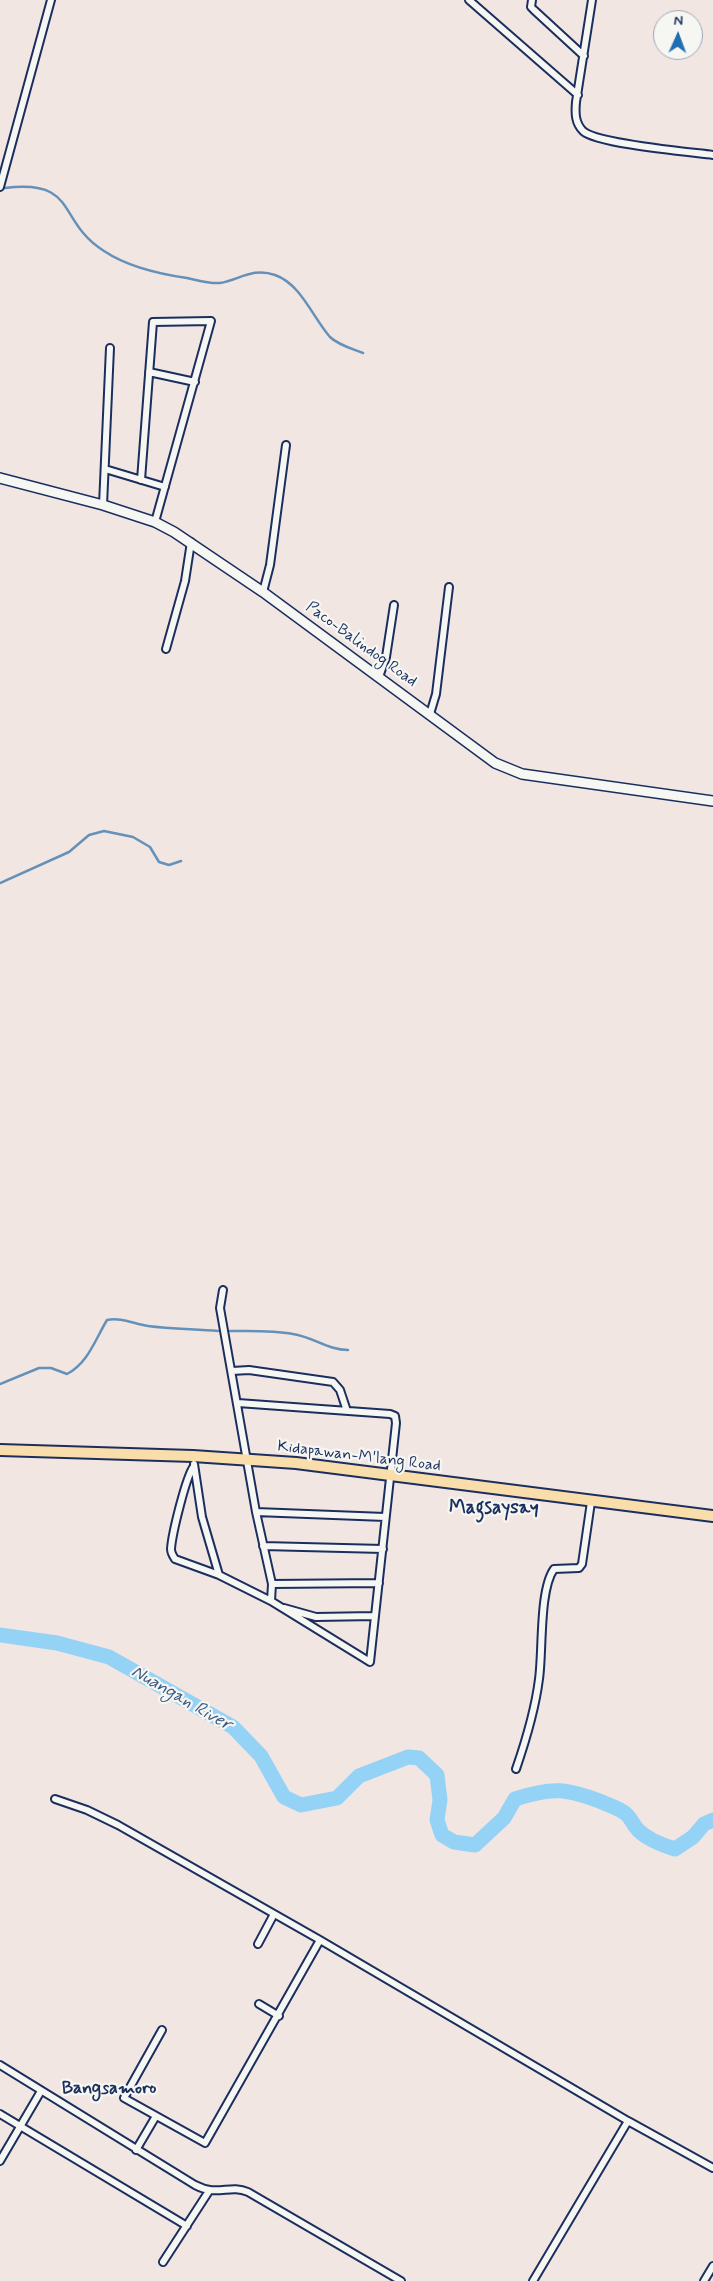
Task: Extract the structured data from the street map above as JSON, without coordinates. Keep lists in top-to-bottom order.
{
  "streets": {
    "main road": ["Kidapawan-M'lang Road"],
    "street": ["Paco-Balindog Road"]
  },
  "districts": ["Magsaysay", "Bangsamoro"],
  "water": ["Nuangan River"],
  "north": "top"
}
